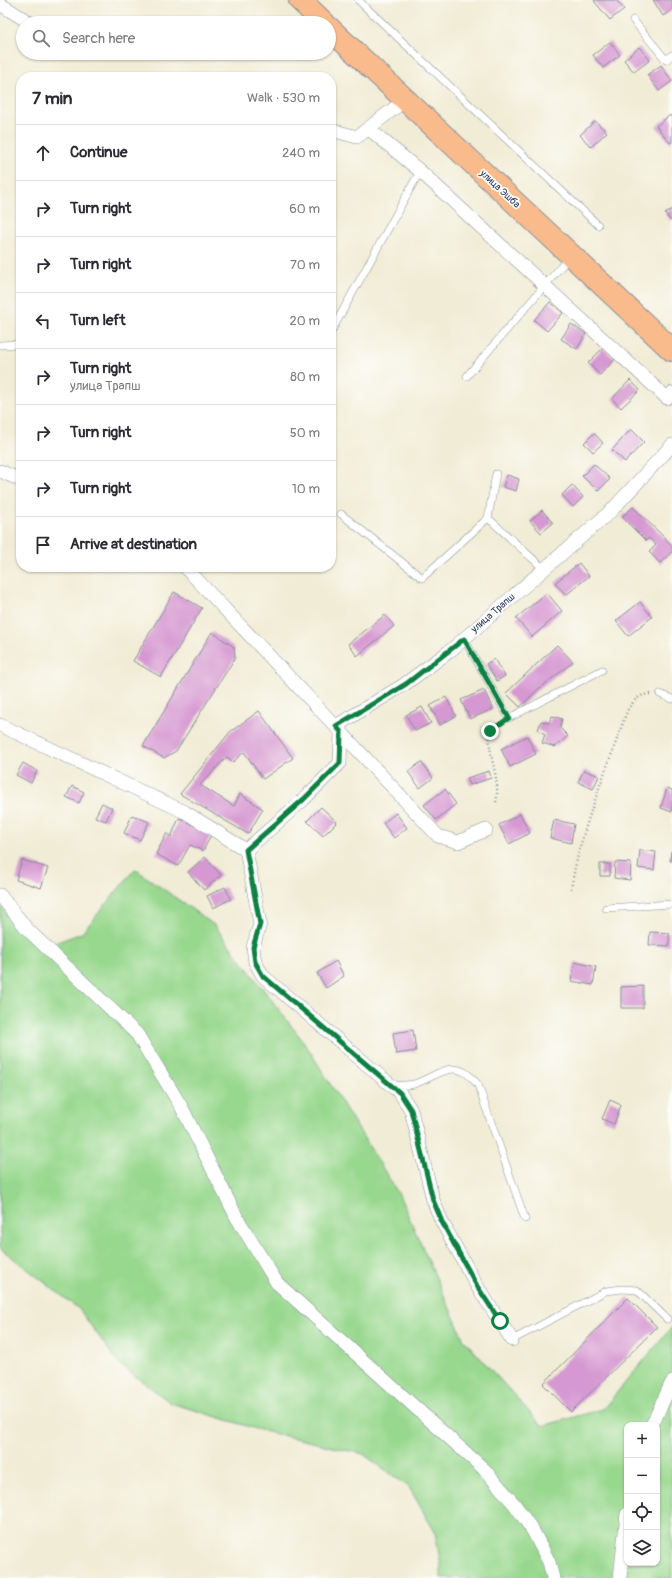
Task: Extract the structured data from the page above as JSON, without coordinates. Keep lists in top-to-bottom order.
{
  "streets": {
    "highway": ["улица Эшба"],
    "street": ["улица Трапш"]
  },
  "page": {
    "search": "Search here",
    "heading": ["7 min", "Walk · 530 m"],
    "list": [
      ["Continue", "240 m"],
      ["Turn right", "60 m"],
      ["Turn right", "70 m"],
      ["Turn left", "20 m"],
      ["Turn right", "улица Трапш", "80 m"],
      ["Turn right", "50 m"],
      ["Turn right", "10 m"],
      "Arrive at destination"
    ],
    "map_buttons": ["+", "−"]
  }
}
